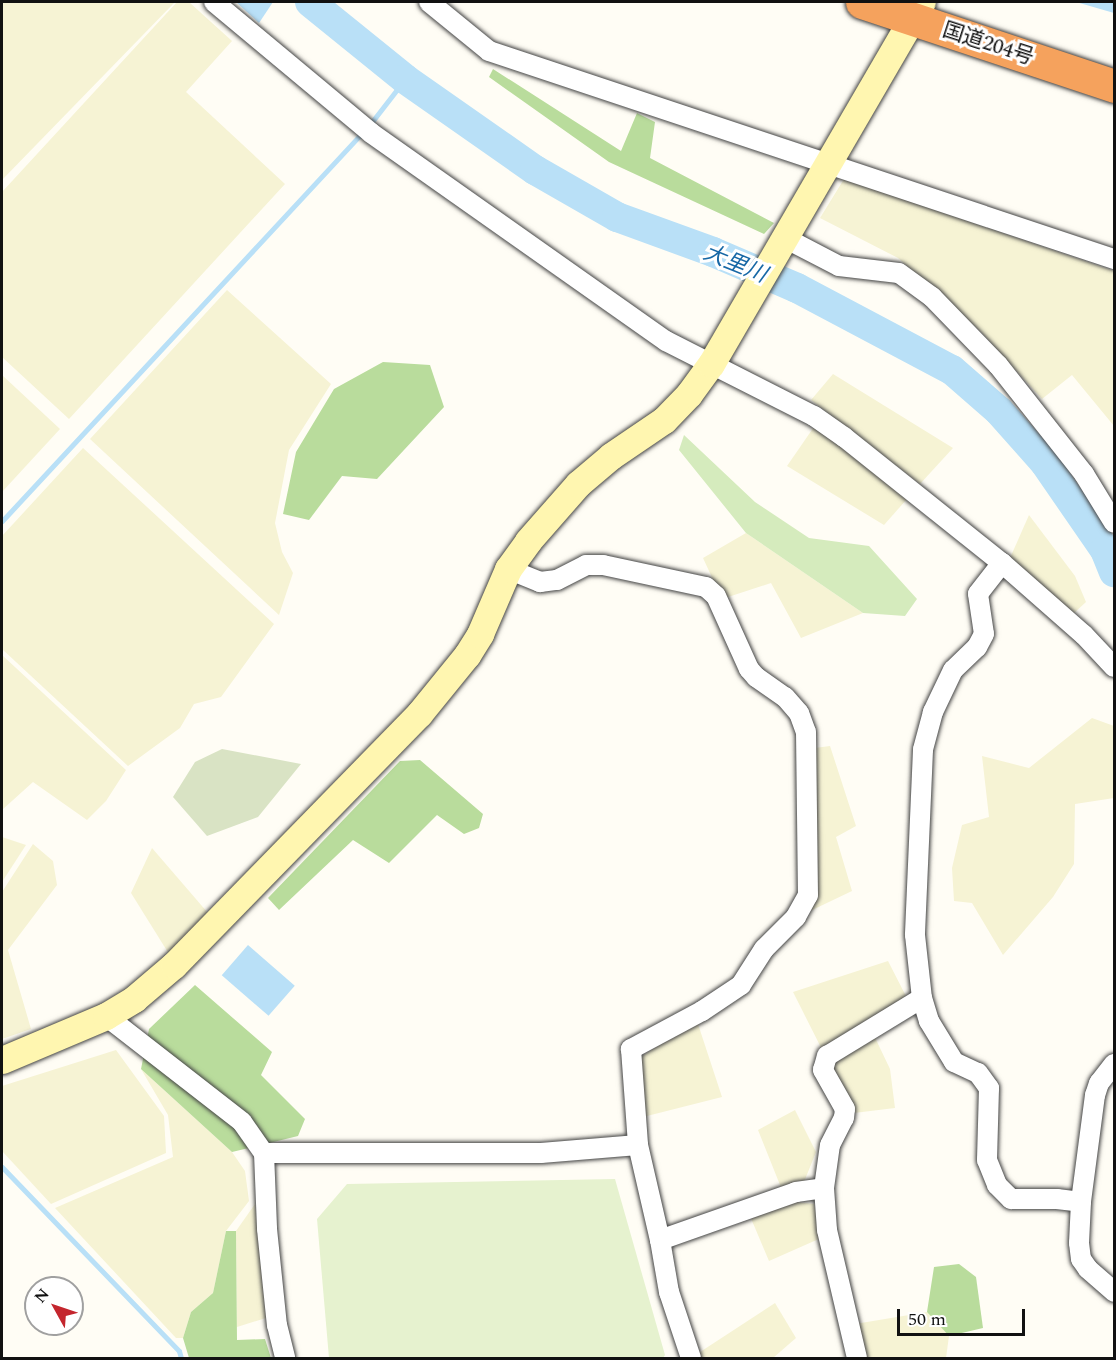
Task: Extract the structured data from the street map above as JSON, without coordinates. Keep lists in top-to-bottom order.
{
  "streets": {
    "highway": ["国道204号"]
  },
  "water": ["大里川"],
  "scale_bar": "50 m",
  "north": "top left"
}
